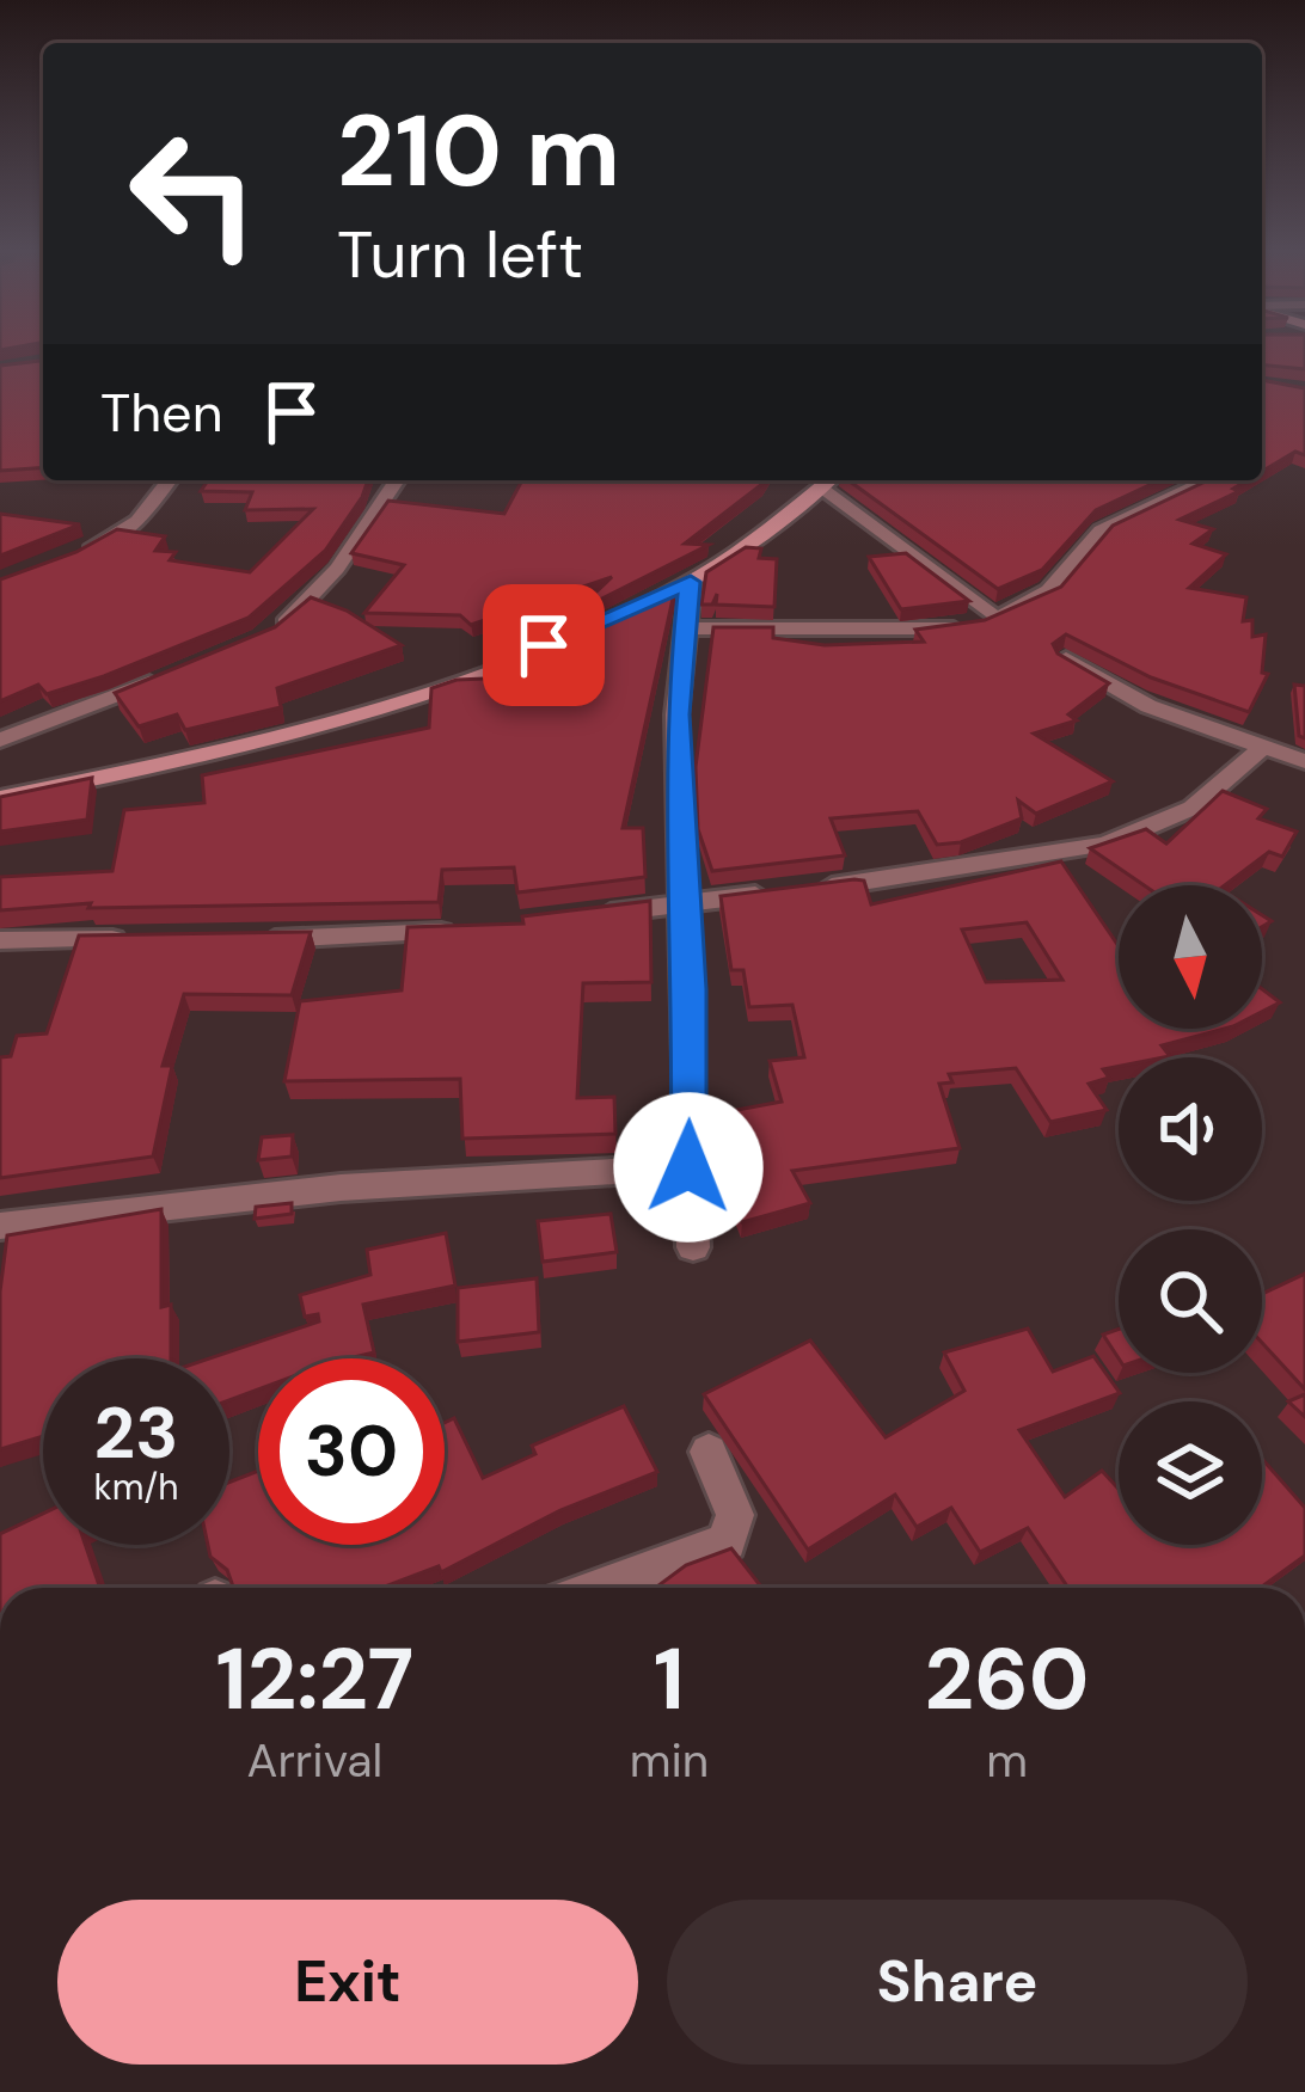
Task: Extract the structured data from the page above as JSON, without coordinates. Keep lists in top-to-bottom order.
{
  "north": "bottom",
  "page": {
    "turn": ["210 m", "Turn left"],
    "then": "Then",
    "speed": "23 km/h",
    "limit": "30",
    "eta": [
      "12:27",
      "Arrival",
      "1",
      "min",
      "260",
      "m"
    ],
    "buttons": ["Exit", "Share"]
  }
}
